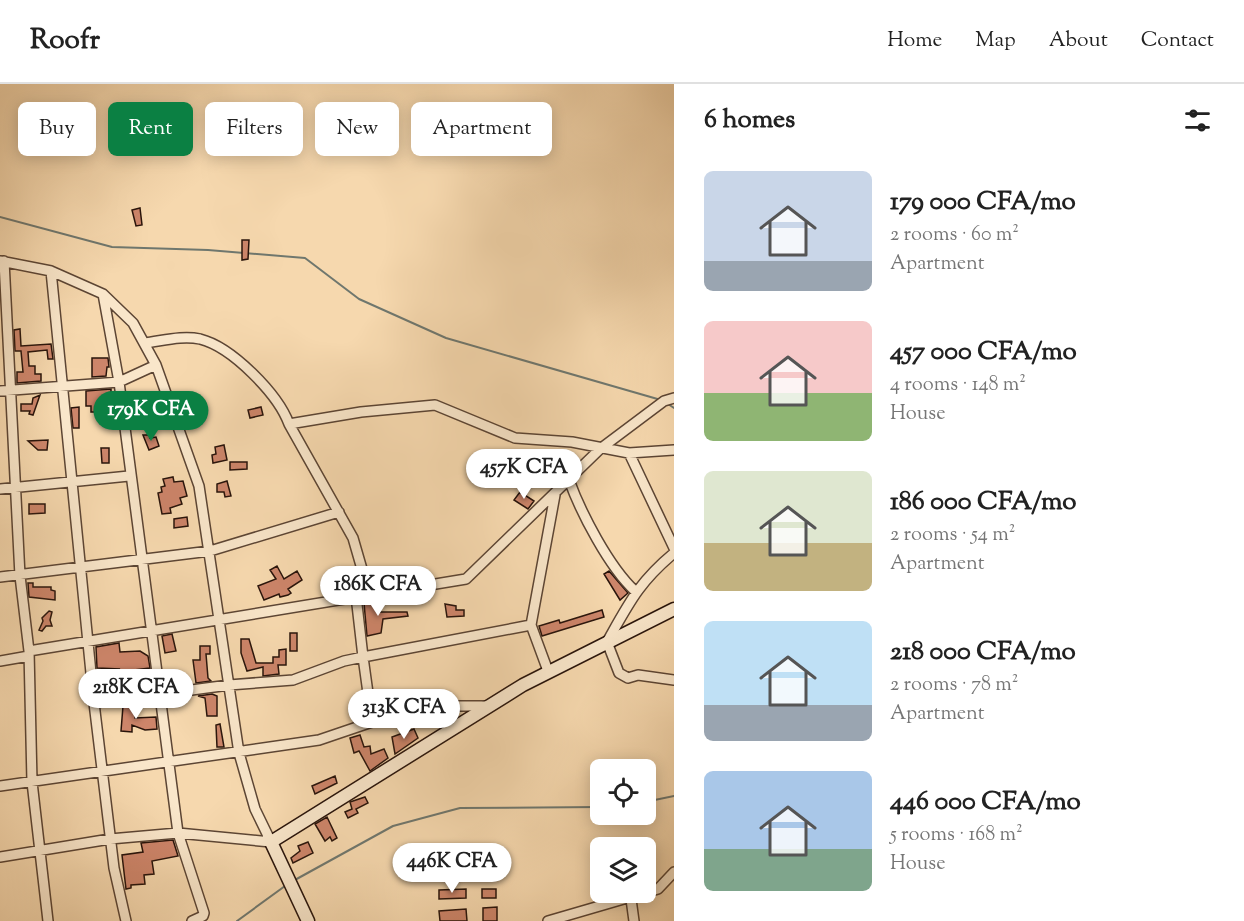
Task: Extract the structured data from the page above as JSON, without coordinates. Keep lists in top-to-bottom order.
{
  "page": {
    "header": "Roofr",
    "nav": [
      "Home",
      "Map",
      "About",
      "Contact"
    ],
    "heading": "6 homes",
    "chip": [
      "Buy",
      "Rent",
      "Filters",
      "New",
      "Apartment"
    ],
    "list": [
      {
        "name": "179 000 CFA/mo",
        "note": "2 rooms · 60 m² · Apartment"
      },
      {
        "name": "457 000 CFA/mo",
        "note": "4 rooms · 148 m² · House"
      },
      {
        "name": "186 000 CFA/mo",
        "note": "2 rooms · 54 m² · Apartment"
      },
      {
        "name": "218 000 CFA/mo",
        "note": "2 rooms · 78 m² · Apartment"
      },
      {
        "name": "446 000 CFA/mo",
        "note": "5 rooms · 168 m² · House"
      }
    ],
    "price": [
      "179K CFA",
      "457K CFA",
      "186K CFA",
      "218K CFA",
      "313K CFA",
      "446K CFA"
    ]
  }
}
